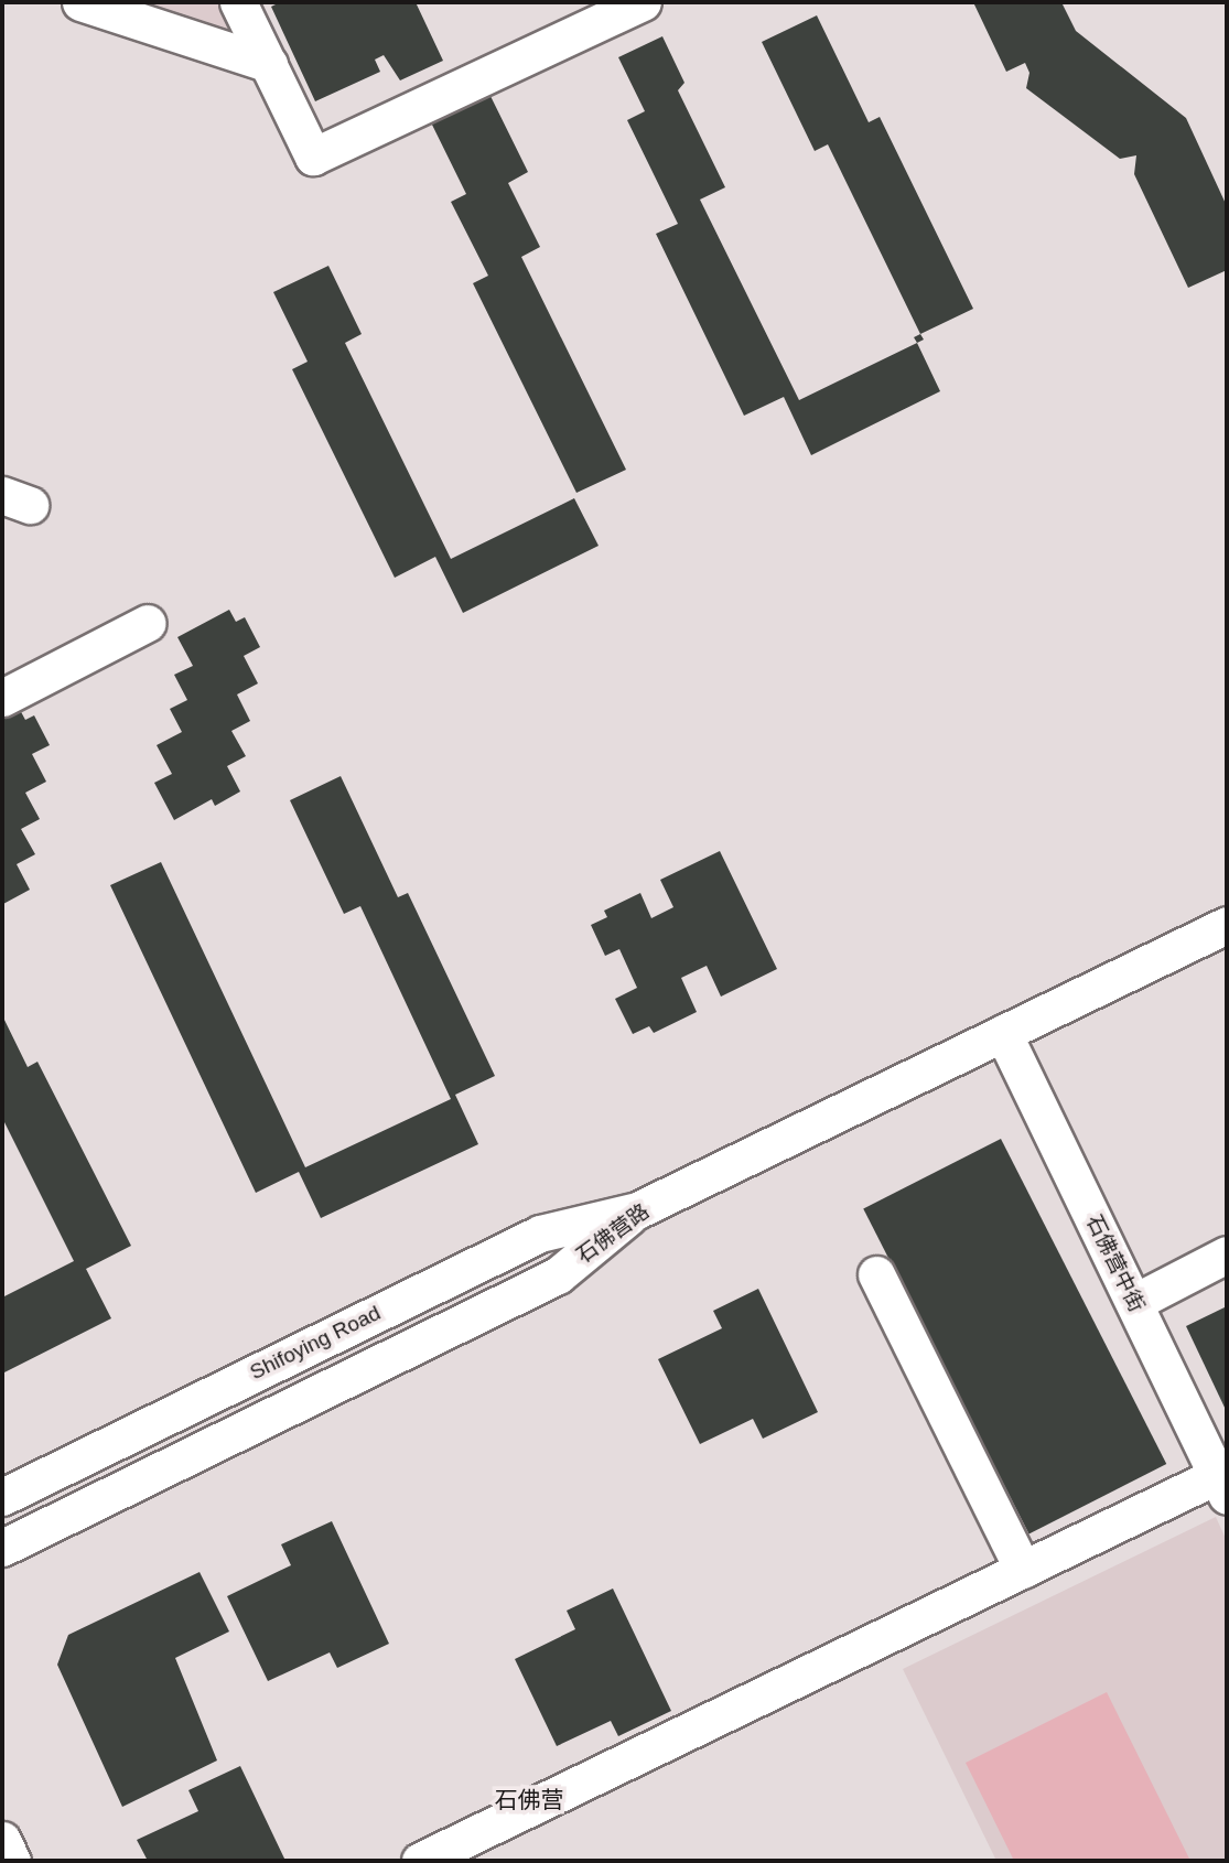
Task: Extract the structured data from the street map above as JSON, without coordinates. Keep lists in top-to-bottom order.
{
  "streets": {
    "street": ["石佛营路", "石佛营中街", "Shifoying Road"]
  },
  "crossings": [
    ["石佛营路", "石佛营中街"],
    ["石佛营路", "Shifoying Road"]
  ],
  "districts": ["石佛营"]
}
